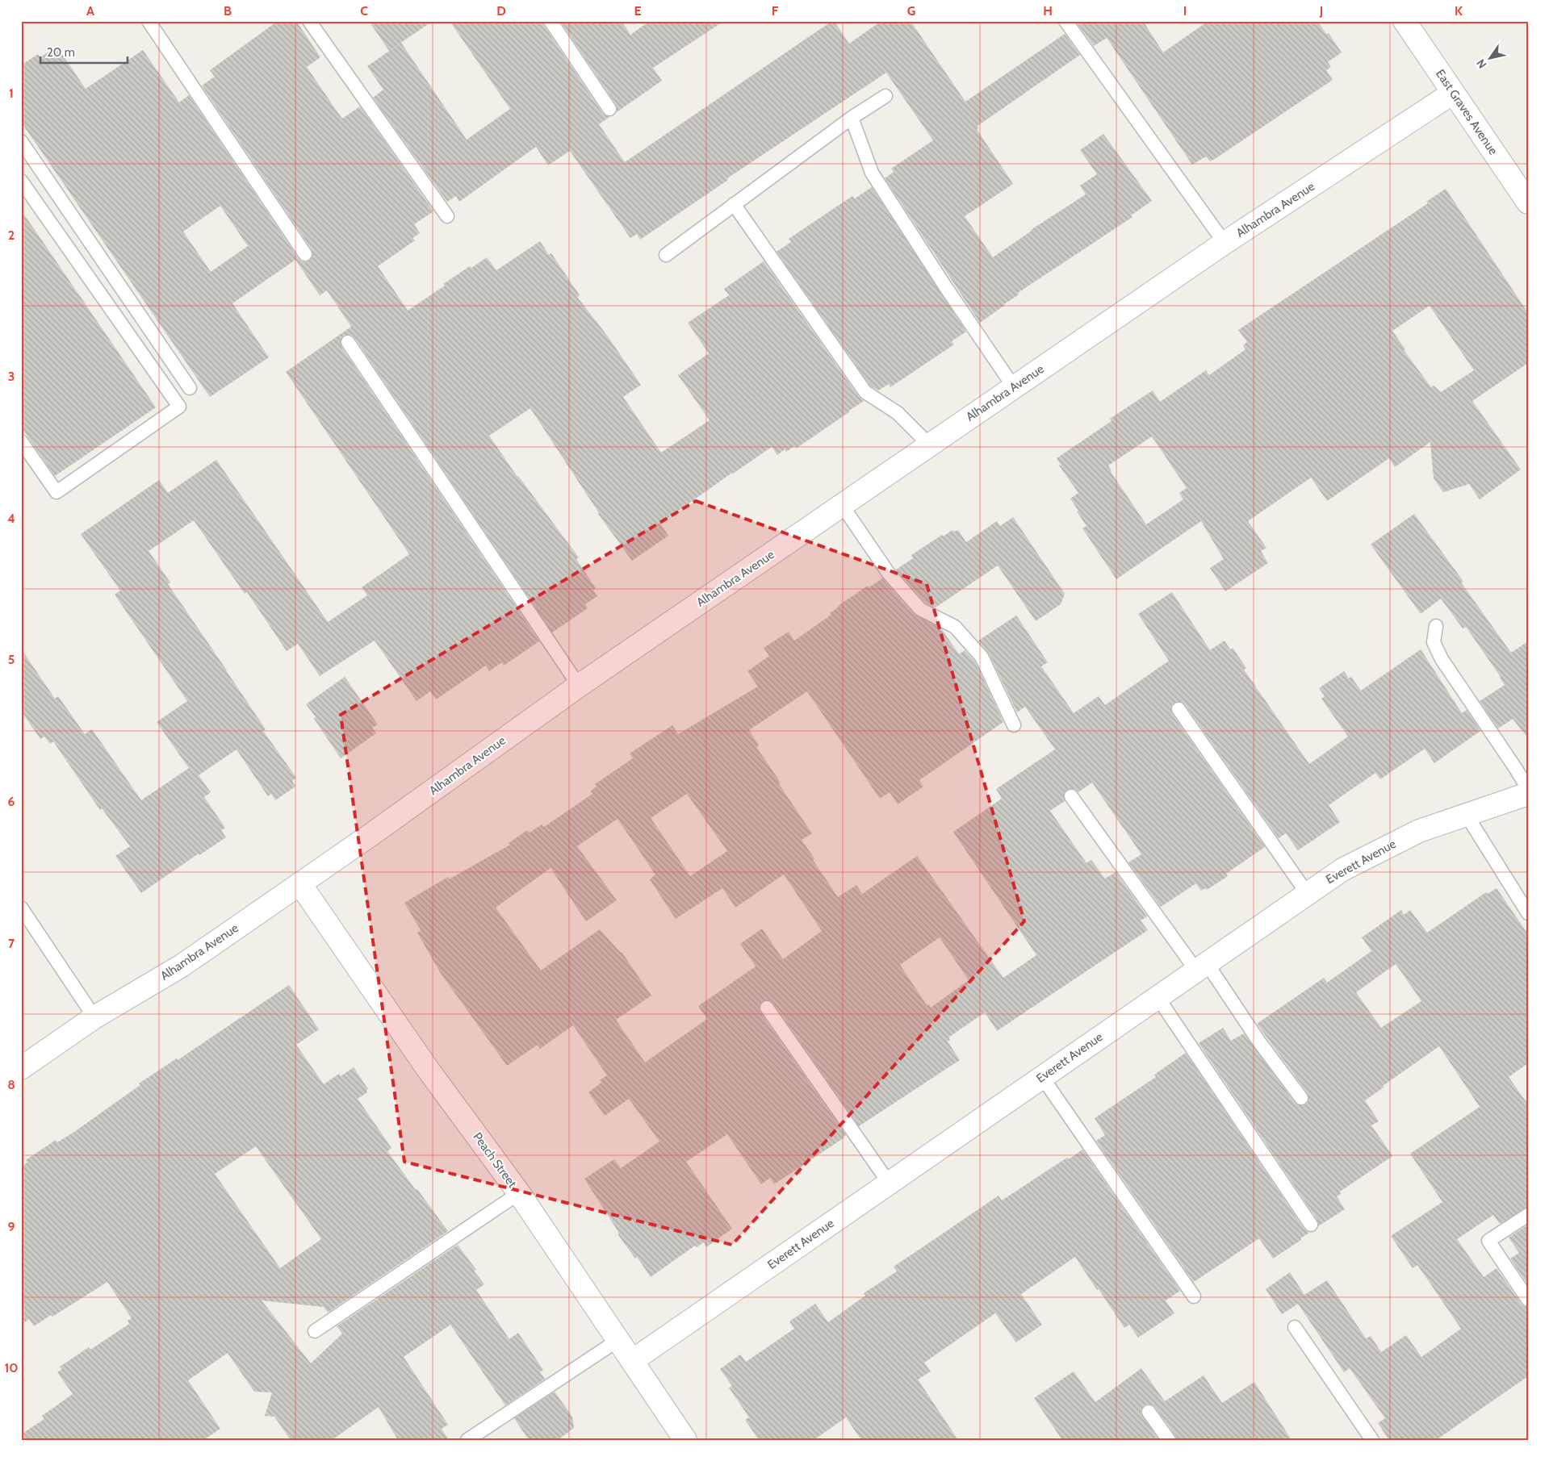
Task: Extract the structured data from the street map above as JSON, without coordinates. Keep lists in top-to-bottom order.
{
  "streets": {
    "street": [
      "East Graves Avenue",
      "Alhambra Avenue",
      "Everett Avenue",
      "Peach Street"
    ]
  },
  "crossings": [
    ["East Graves Avenue", "Alhambra Avenue"],
    ["Alhambra Avenue", "Peach Street"],
    ["Everett Avenue", "Peach Street"]
  ],
  "scale_bar": "20 m",
  "north": "bottom left",
  "grid": {
    "columns": [
      "A",
      "B",
      "C",
      "D",
      "E",
      "F",
      "G",
      "H",
      "I",
      "J",
      "K"
    ],
    "rows": [
      "1",
      "2",
      "3",
      "4",
      "5",
      "6",
      "7",
      "8",
      "9",
      "10"
    ]
  }
}
